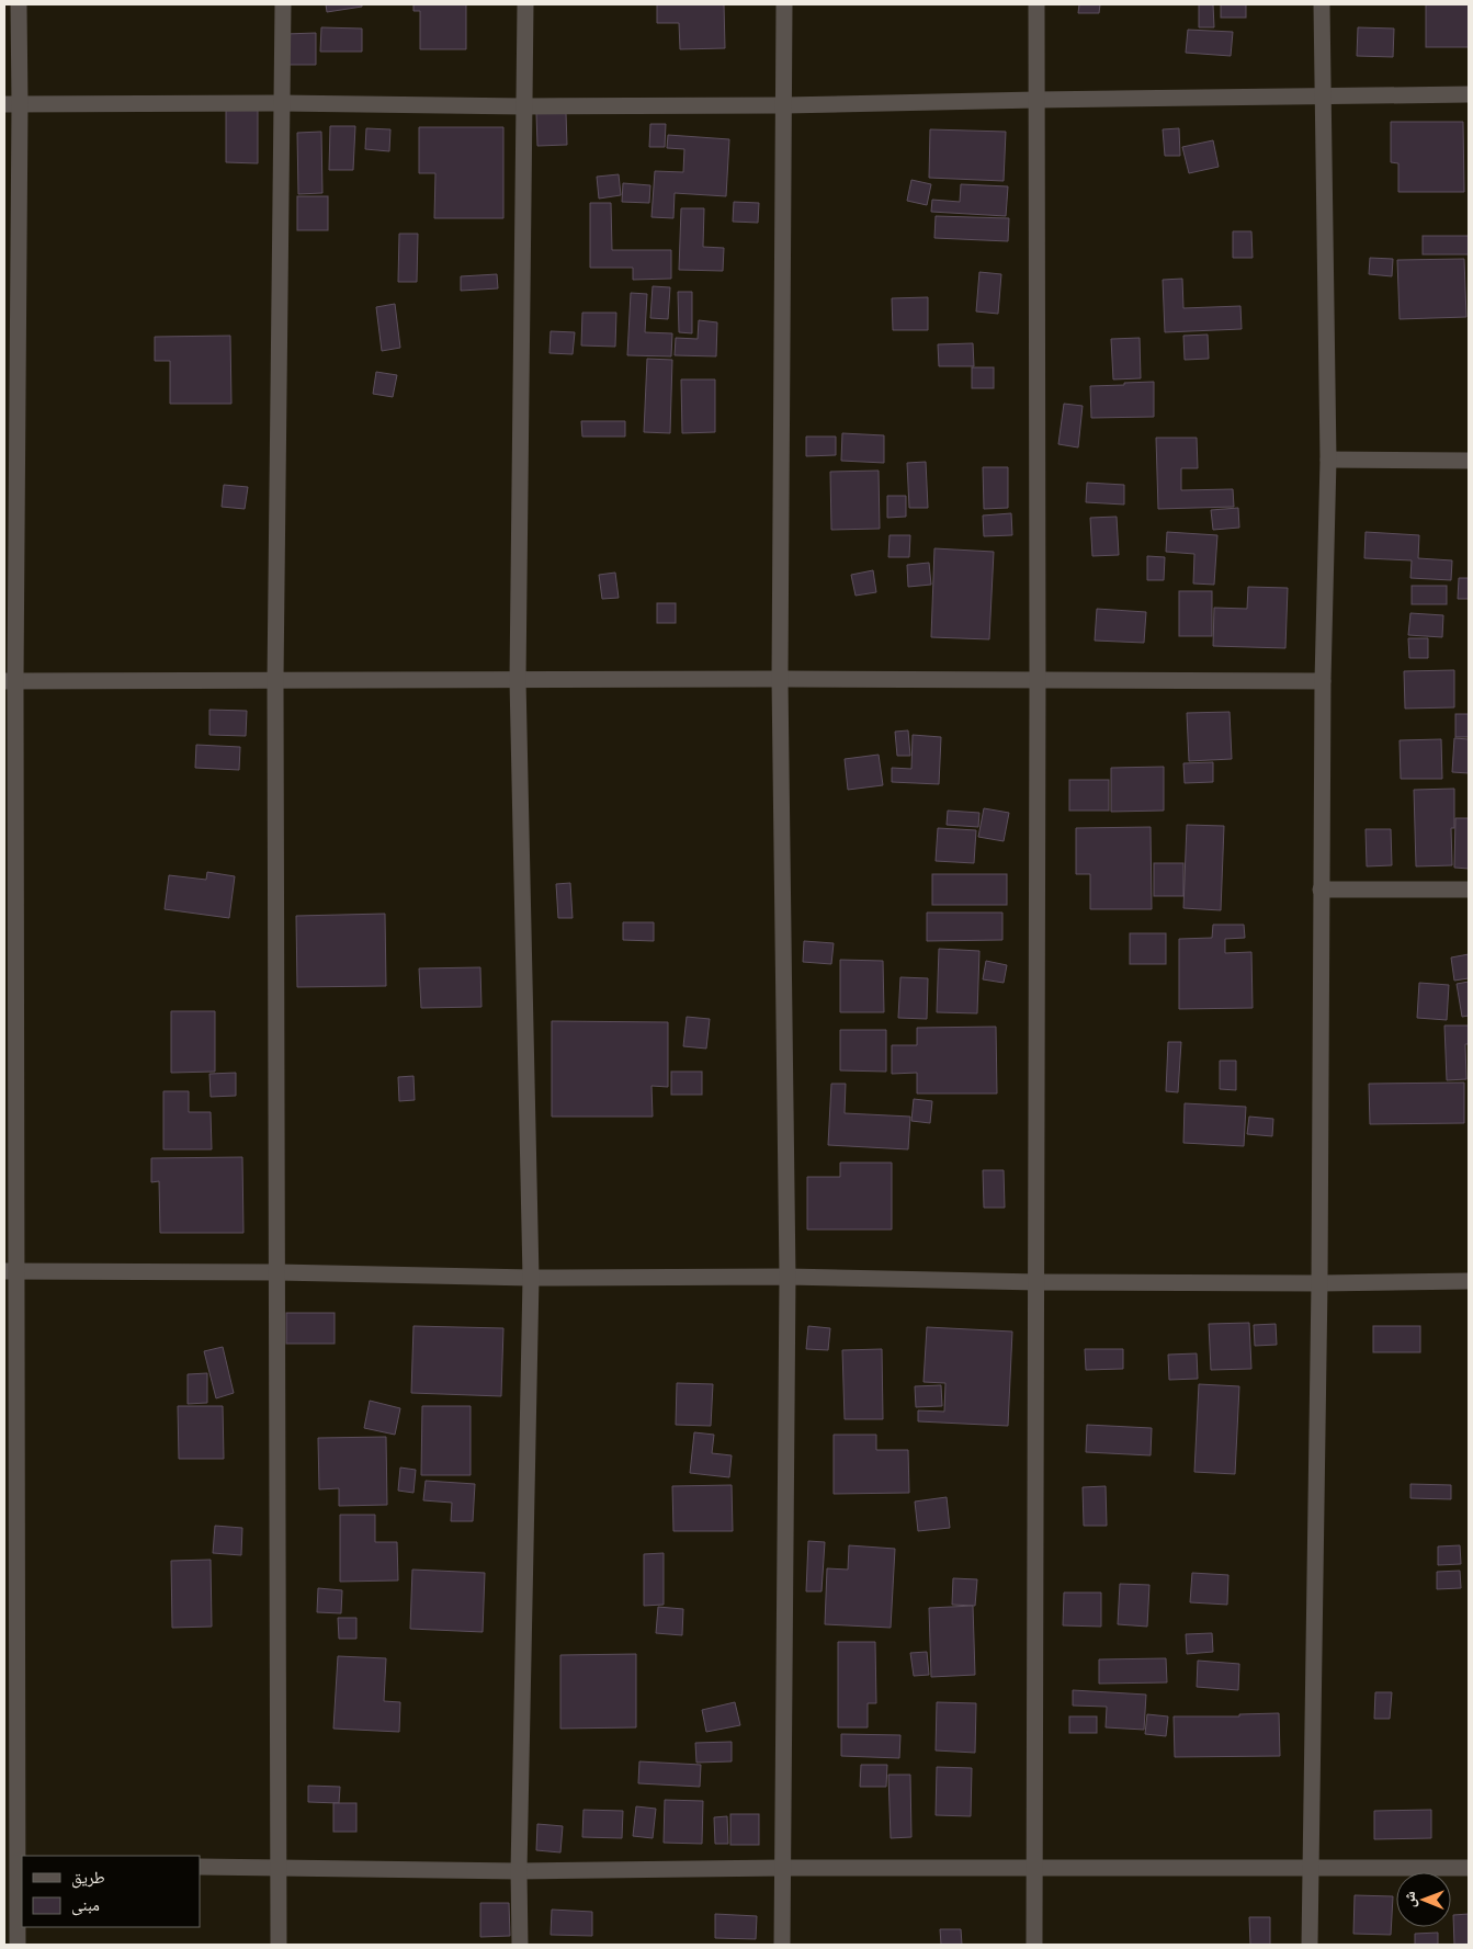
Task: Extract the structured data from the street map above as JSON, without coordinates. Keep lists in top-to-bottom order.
{
  "legend": ["طريق", "مبنى"],
  "north": "left"
}
